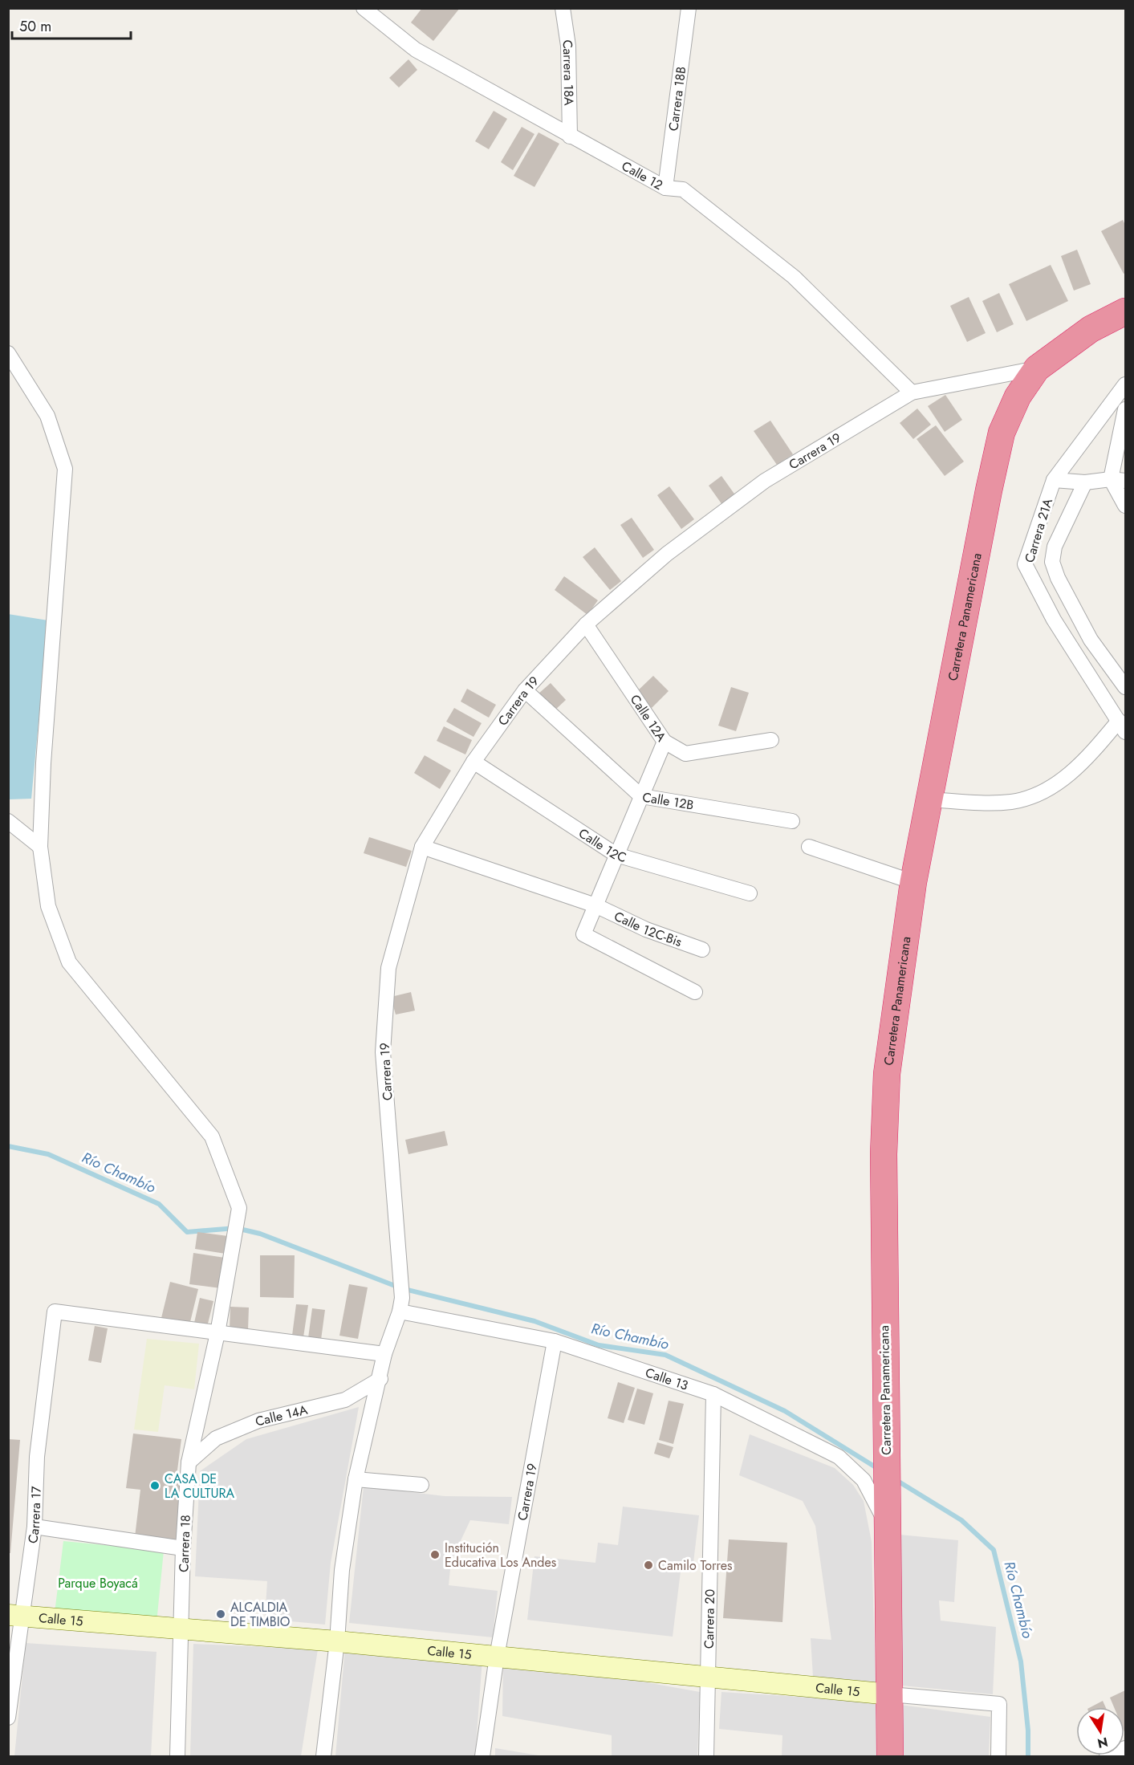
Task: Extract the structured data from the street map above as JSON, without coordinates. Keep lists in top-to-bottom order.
{
  "streets": {
    "highway": ["Carretera Panamericana"],
    "main road": ["Calle 15"],
    "street": [
      "Carrera 18A",
      "Carrera 18B",
      "Calle 12",
      "Carrera 19",
      "Carrera 21A",
      "Calle 12A",
      "Calle 12B",
      "Calle 12C",
      "Calle 12C-Bis",
      "Calle 13",
      "Calle 14A",
      "Carrera 17",
      "Carrera 18",
      "Carrera 20"
    ]
  },
  "crossings": [
    ["Carrera 18A", "Calle 12"],
    ["Carrera 18B", "Calle 12"],
    ["Calle 12", "Carrera 19"],
    ["Carrera 19", "Carretera Panamericana"],
    ["Carrera 19", "Calle 12A"],
    ["Carrera 19", "Calle 12B"],
    ["Carrera 19", "Calle 12C"],
    ["Carrera 19", "Calle 12C-Bis"],
    ["Carrera 19", "Calle 13"],
    ["Carrera 19", "Calle 15"],
    ["Carretera Panamericana", "Calle 13"],
    ["Carretera Panamericana", "Calle 15"],
    ["Calle 13", "Carrera 20"],
    ["Calle 14A", "Carrera 18"],
    ["Carrera 17", "Carrera 18"],
    ["Carrera 17", "Calle 15"],
    ["Carrera 18", "Calle 15"],
    ["Carrera 20", "Calle 15"]
  ],
  "water": ["Río Chambío"],
  "parks": ["Parque Boyacá"],
  "places": [
    "CASA DE LA CULTURA",
    "Institución Educativa Los Andes",
    "Camilo Torres",
    "ALCALDIA DE TIMBIO"
  ],
  "scale_bar": "50 m",
  "north": "bottom"
}
